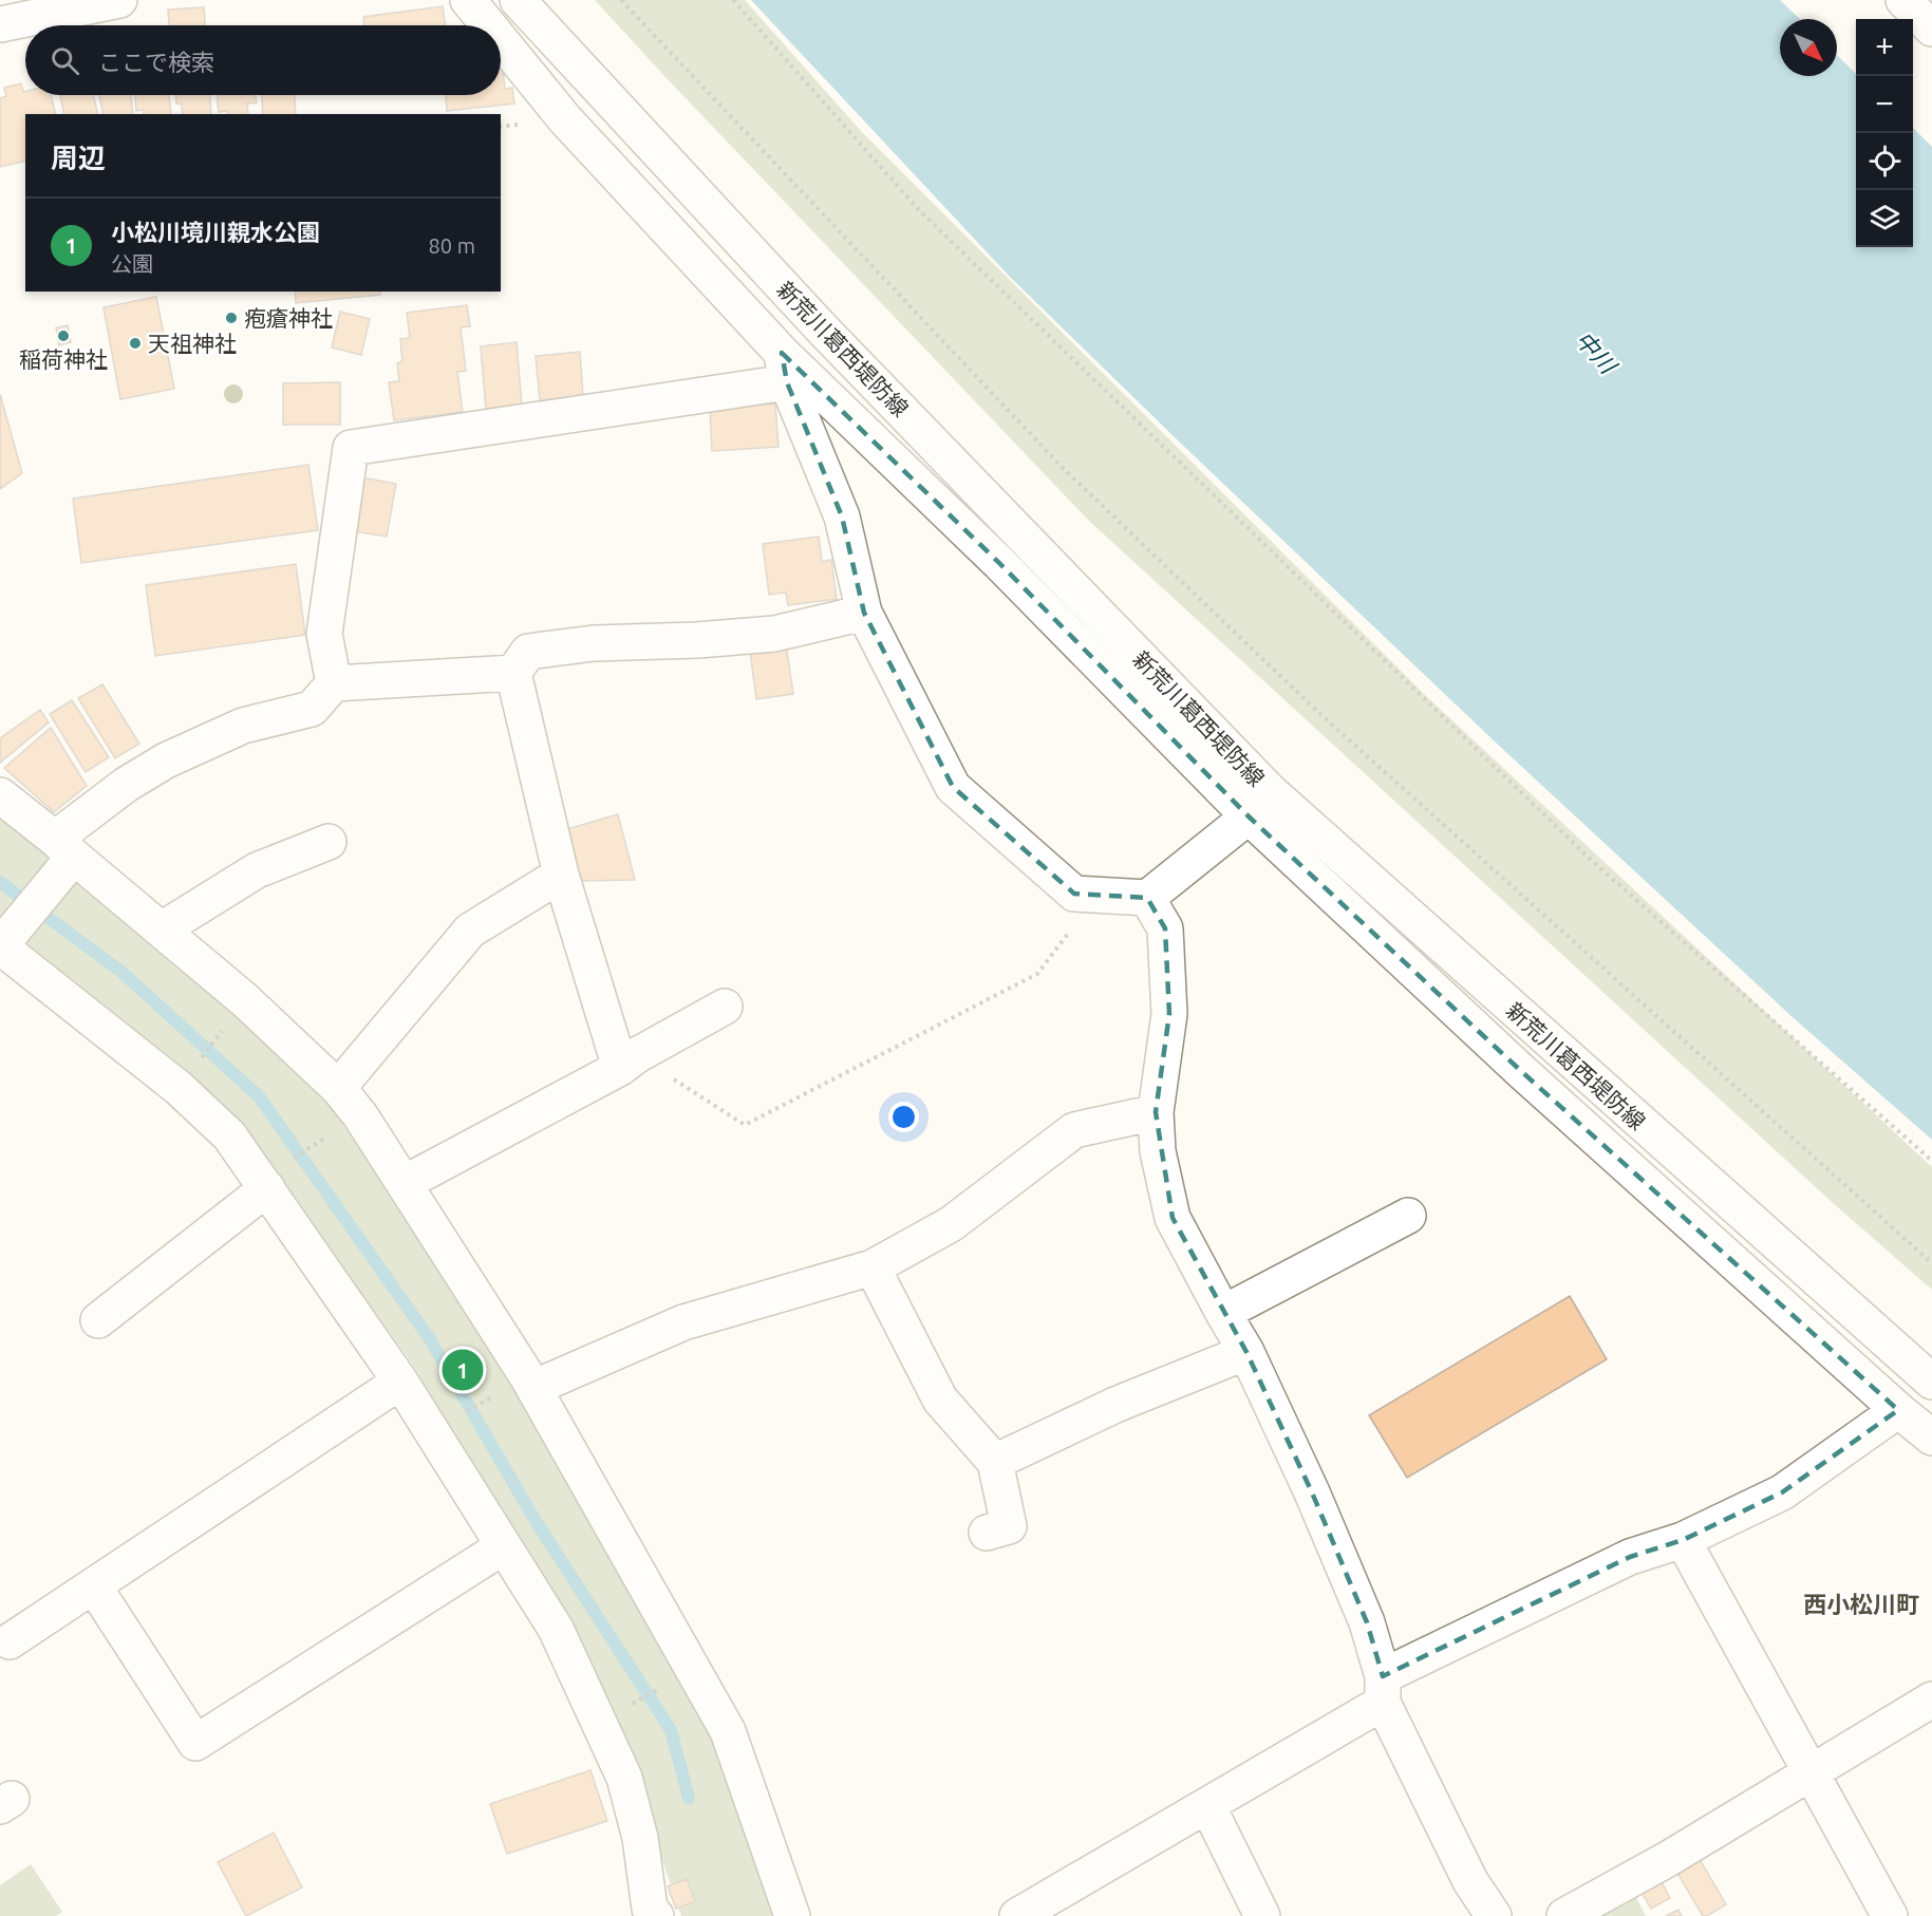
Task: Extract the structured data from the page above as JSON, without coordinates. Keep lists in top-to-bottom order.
{
  "streets": {
    "main road": ["新荒川葛西堤防線"]
  },
  "districts": ["西小松川町"],
  "water": ["中川"],
  "places": ["疱瘡神社", "稲荷神社", "天祖神社"],
  "north": "bottom right",
  "page": {
    "map_buttons": ["+", "−"],
    "search": "ここで検索",
    "heading": "周辺",
    "list": [
      {
        "mark": "1",
        "name": "小松川境川親水公園",
        "note": "公園",
        "value": "80 m"
      }
    ],
    "pins": "1"
  }
}
